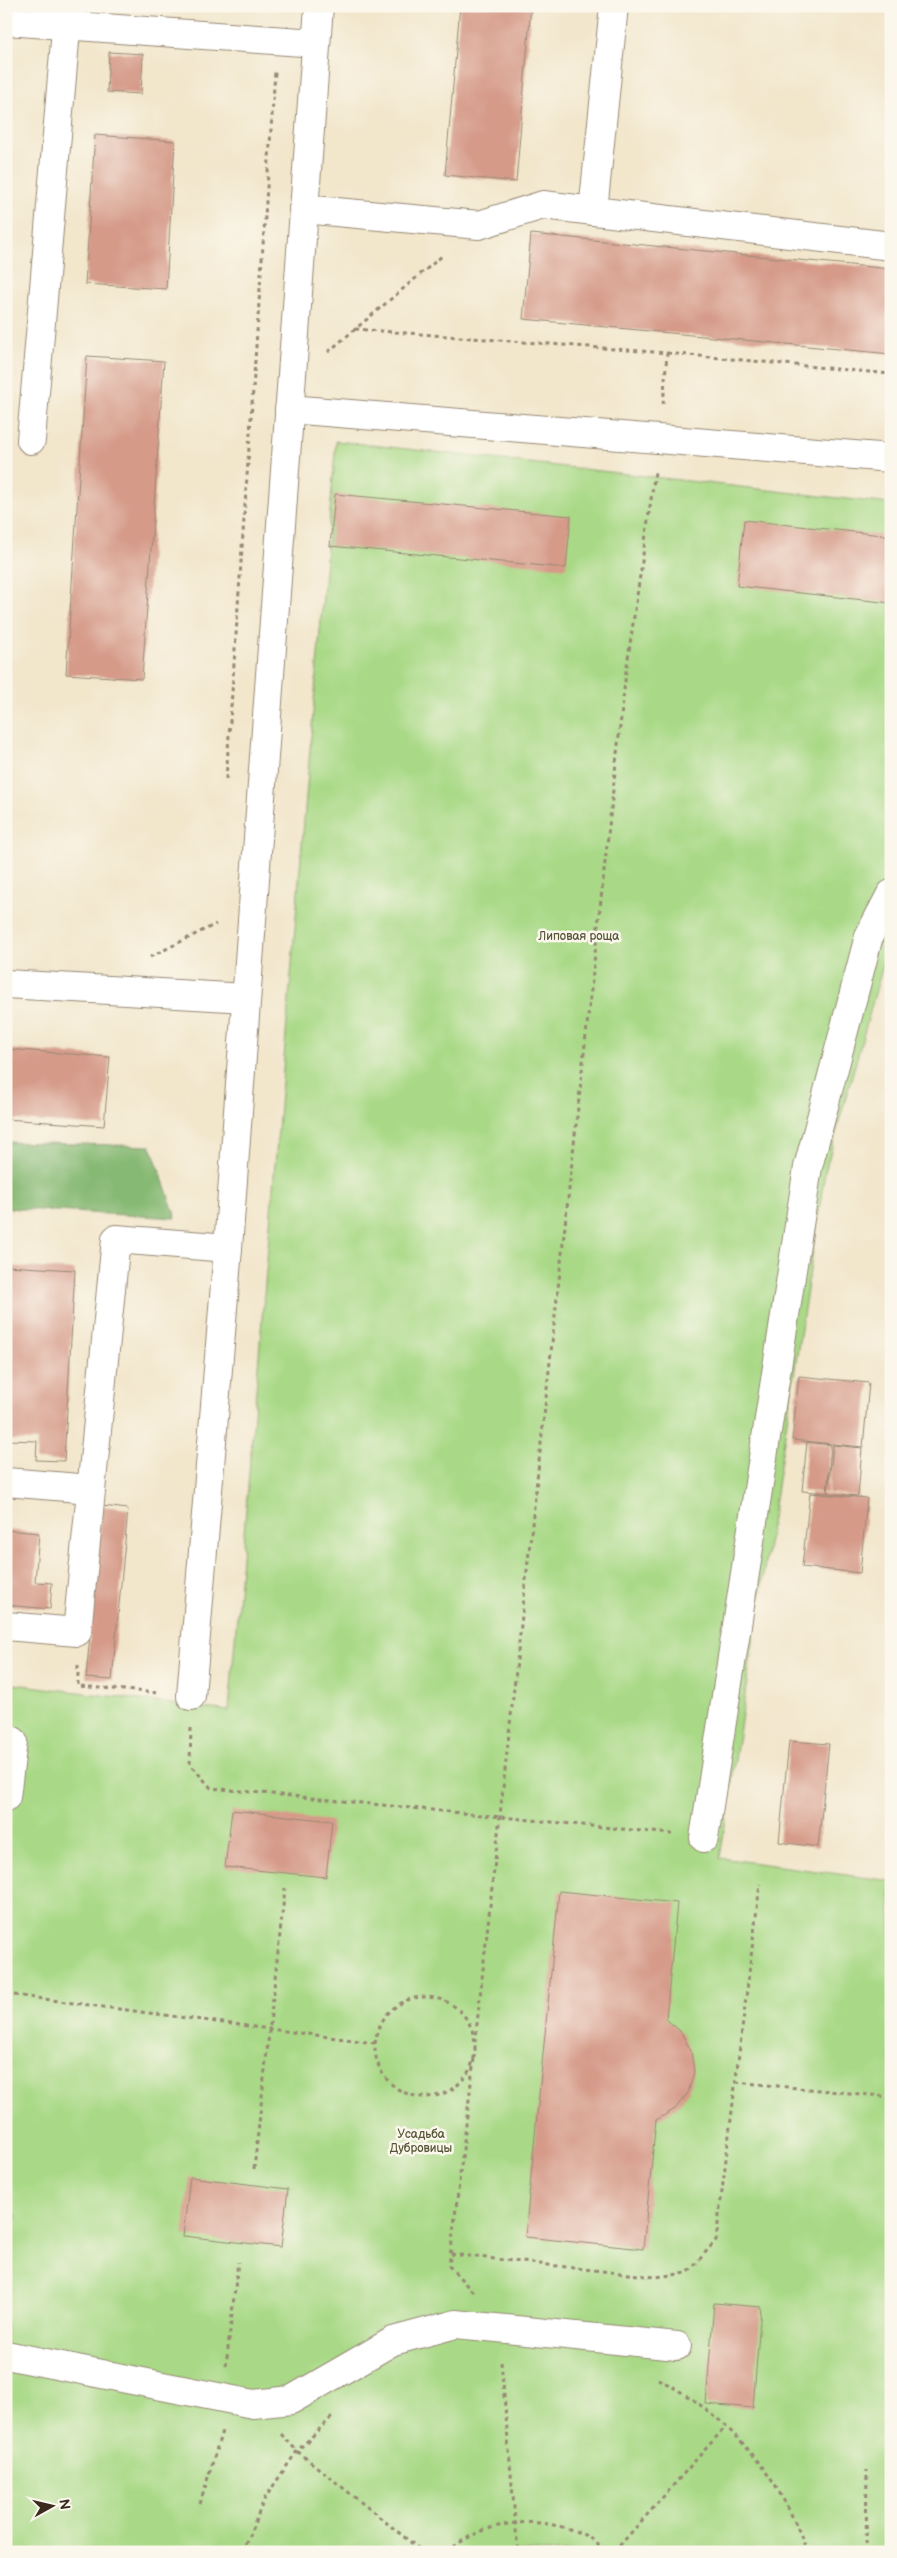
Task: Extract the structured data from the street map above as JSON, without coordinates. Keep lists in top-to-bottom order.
{
  "parks": ["Липовая роща", "Усадьба Дубровицы"],
  "north": "right"
}
